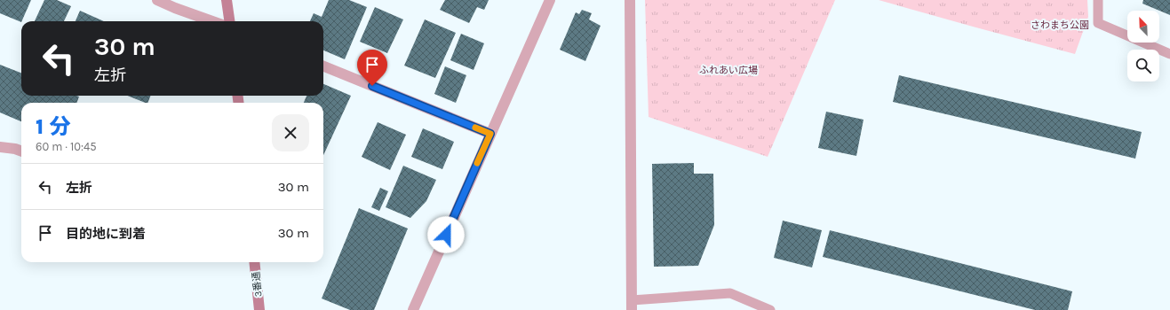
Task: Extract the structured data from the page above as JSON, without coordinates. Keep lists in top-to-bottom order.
{
  "streets": {
    "main road": ["3番通"]
  },
  "parks": ["さわまち公園", "ふれあい広場"],
  "north": "top left",
  "page": {
    "turn": ["30 m", "左折"],
    "heading": ["1 分", "60 m · 10:45"],
    "list": [
      {
        "name": "左折",
        "value": "30 m"
      },
      {
        "name": "目的地に到着",
        "value": "30 m"
      }
    ]
  }
}
